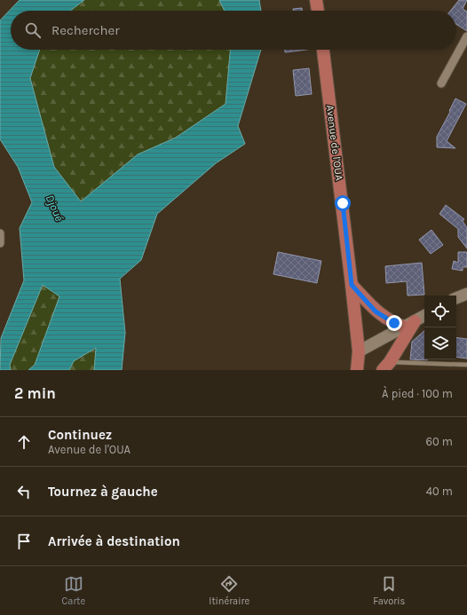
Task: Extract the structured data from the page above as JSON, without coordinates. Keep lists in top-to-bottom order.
{
  "streets": {
    "main road": ["Avenue de l'OUA"]
  },
  "water": ["Djoué"],
  "page": {
    "search": "Rechercher",
    "heading": ["2 min", "À pied · 100 m"],
    "list": [
      ["Continuez", "Avenue de l'OUA", "60 m"],
      ["Tournez à gauche", "40 m"],
      "Arrivée à destination"
    ],
    "nav": ["Carte", "Itinéraire", "Favoris"]
  }
}
